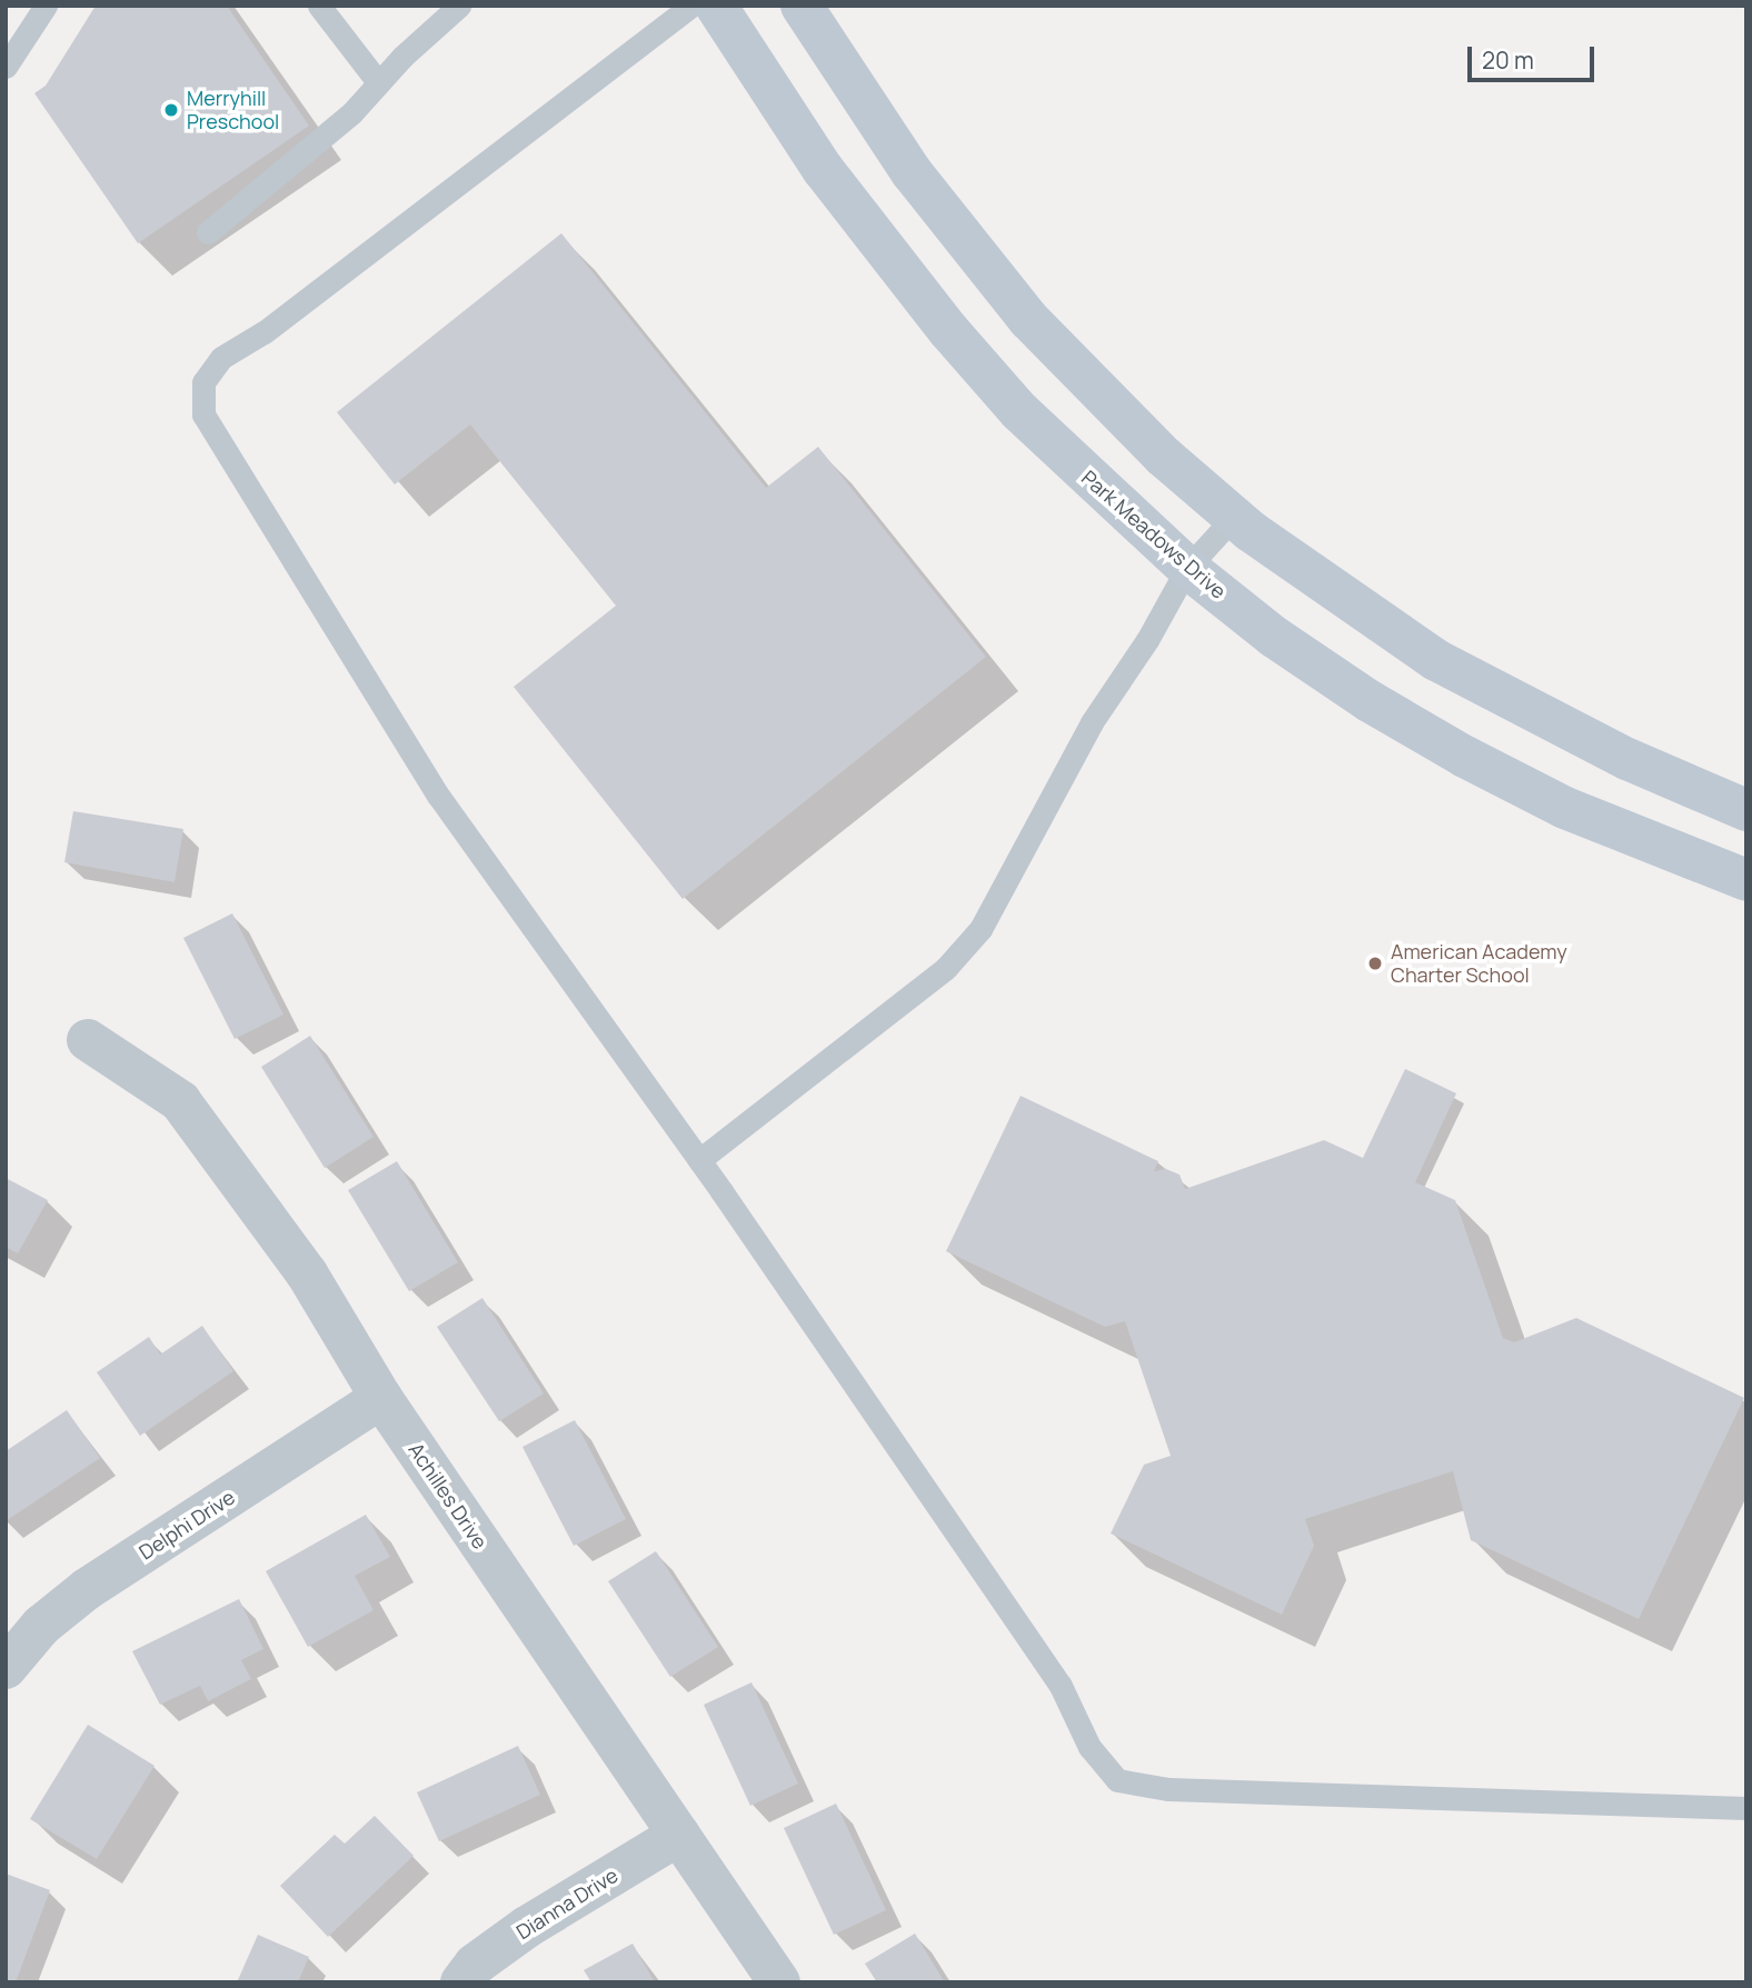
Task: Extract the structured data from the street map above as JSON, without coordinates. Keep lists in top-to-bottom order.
{
  "streets": {
    "main road": ["Park Meadows Drive"],
    "street": ["Achilles Drive", "Delphi Drive", "Dianna Drive"]
  },
  "crossings": [
    ["Achilles Drive", "Delphi Drive"],
    ["Achilles Drive", "Dianna Drive"]
  ],
  "places": ["Merryhill Preschool", "American Academy Charter School"],
  "scale_bar": "20 m"
}
